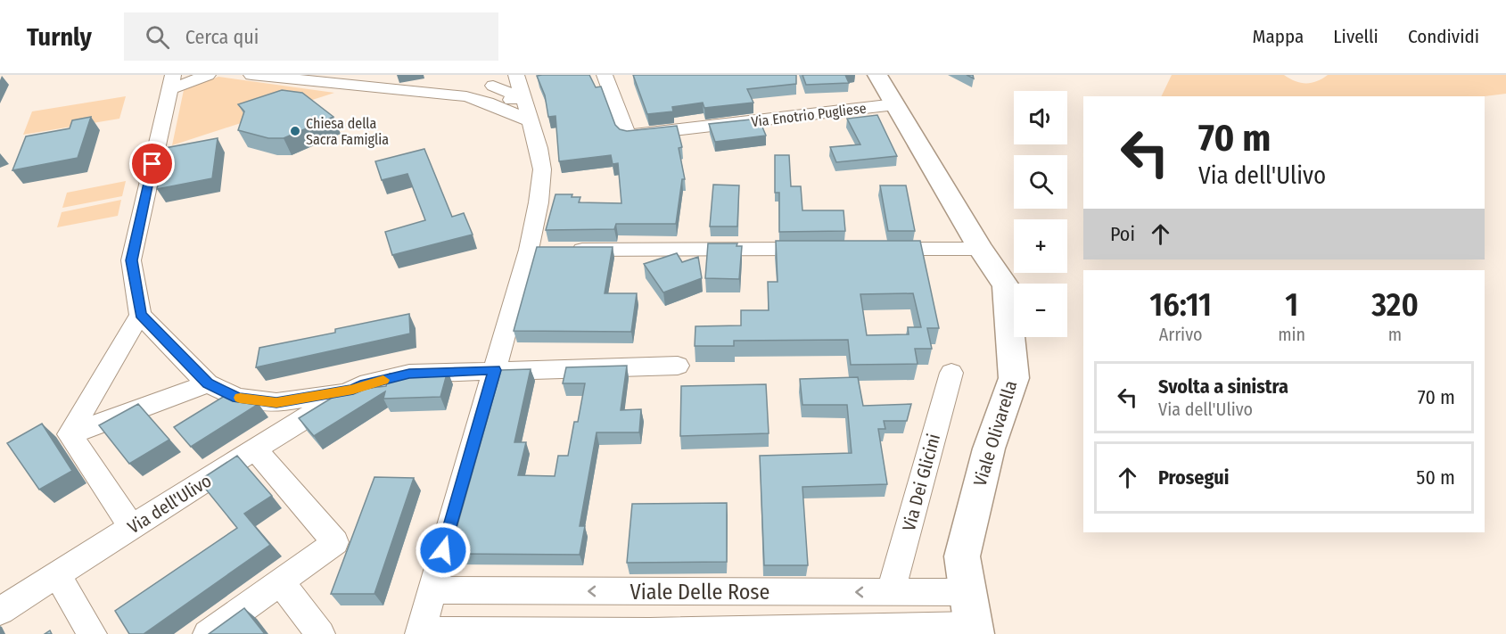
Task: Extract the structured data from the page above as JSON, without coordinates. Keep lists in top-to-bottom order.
{
  "streets": {
    "street": [
      "Via Enotrio Pugliese",
      "Viale Olivarella",
      "Via Dei Glicini",
      "Via dell'Ulivo",
      "Viale Delle Rose"
    ]
  },
  "crossings": [
    ["Via Enotrio Pugliese", "Viale Olivarella"],
    ["Viale Olivarella", "Viale Delle Rose"],
    ["Via Dei Glicini", "Viale Delle Rose"]
  ],
  "places": ["Chiesa della Sacra Famiglia"],
  "page": {
    "header": "Turnly",
    "search": "Cerca qui",
    "nav": ["Mappa", "Livelli", "Condividi"],
    "map_buttons": ["+", "−"],
    "turn": ["70 m", "Via dell'Ulivo"],
    "then": "Poi",
    "eta": [
      "16:11",
      "Arrivo",
      "1",
      "min",
      "320",
      "m"
    ],
    "list": [
      {
        "name": "Svolta a sinistra",
        "note": "Via dell'Ulivo",
        "value": "70 m"
      },
      {
        "name": "Prosegui",
        "value": "50 m"
      }
    ]
  }
}
